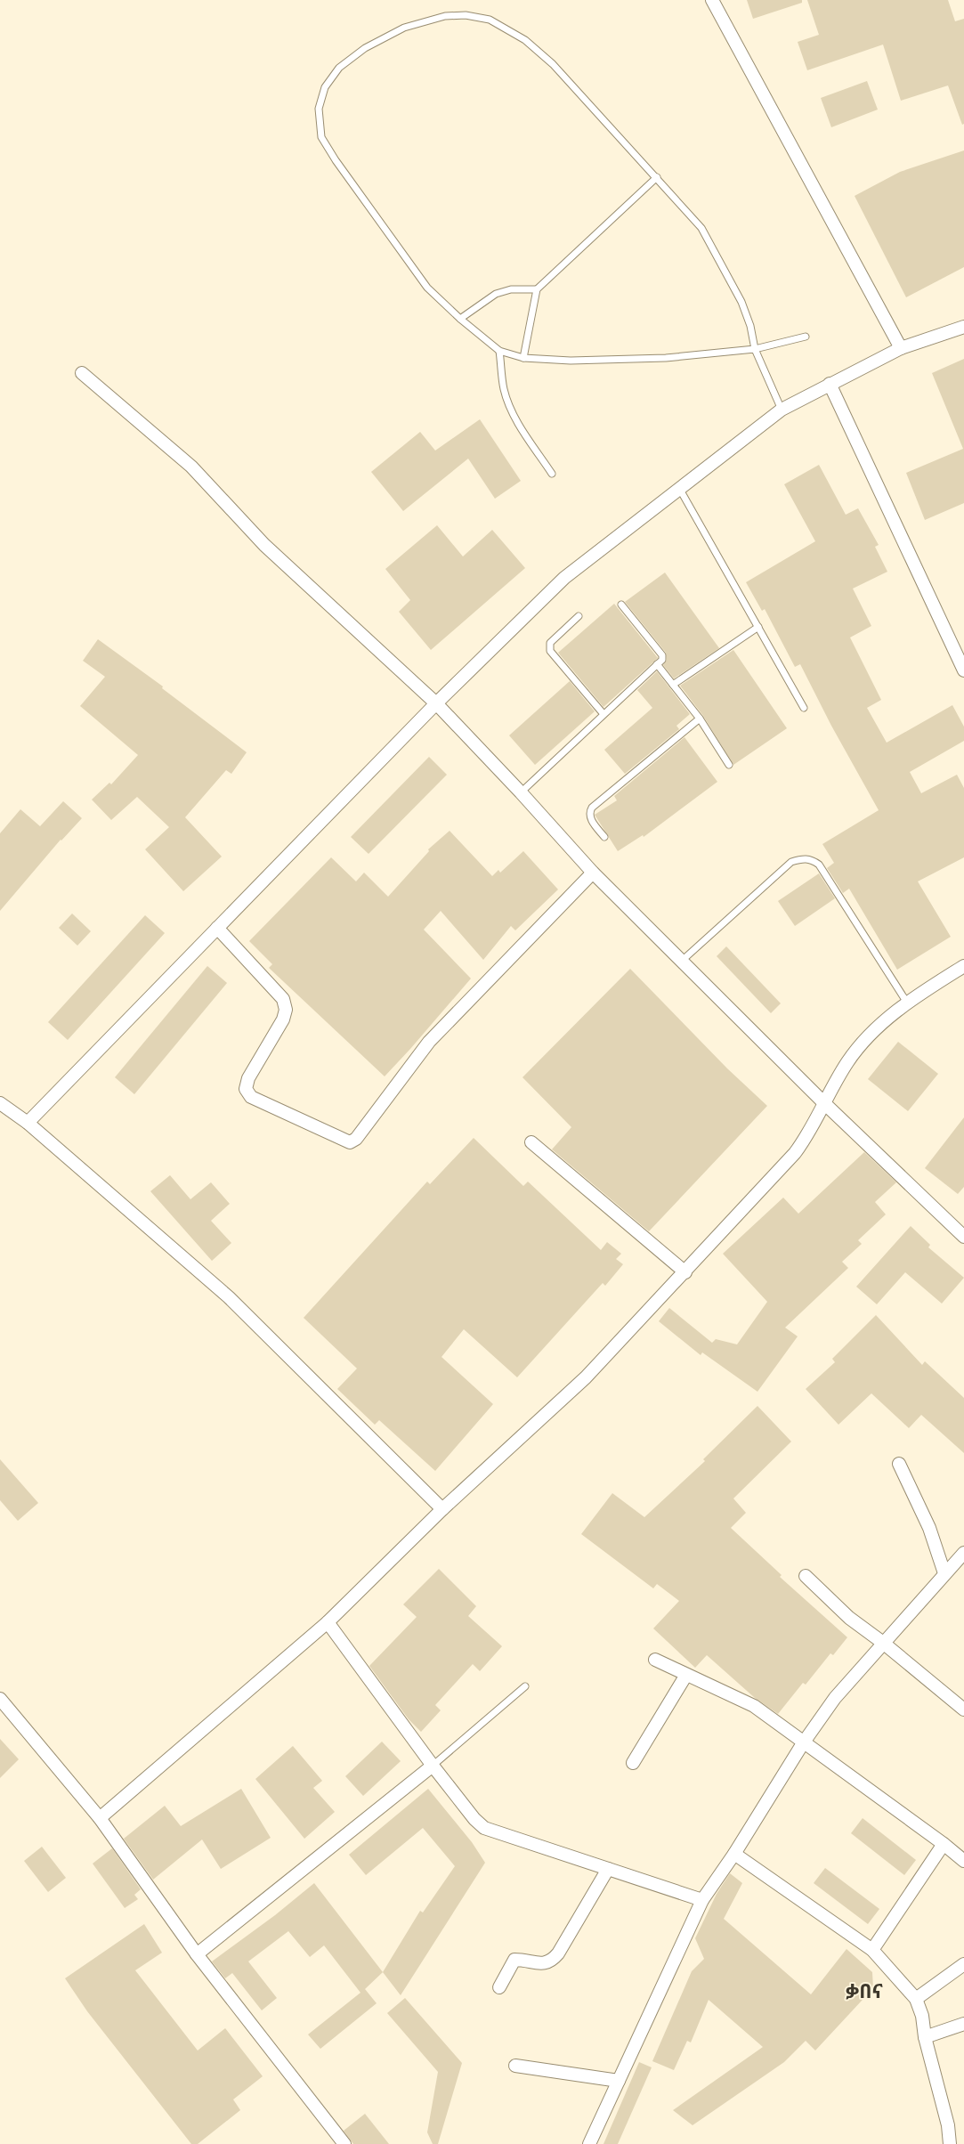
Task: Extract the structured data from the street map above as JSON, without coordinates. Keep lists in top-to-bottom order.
{
  "districts": ["ቃበና"]
}
